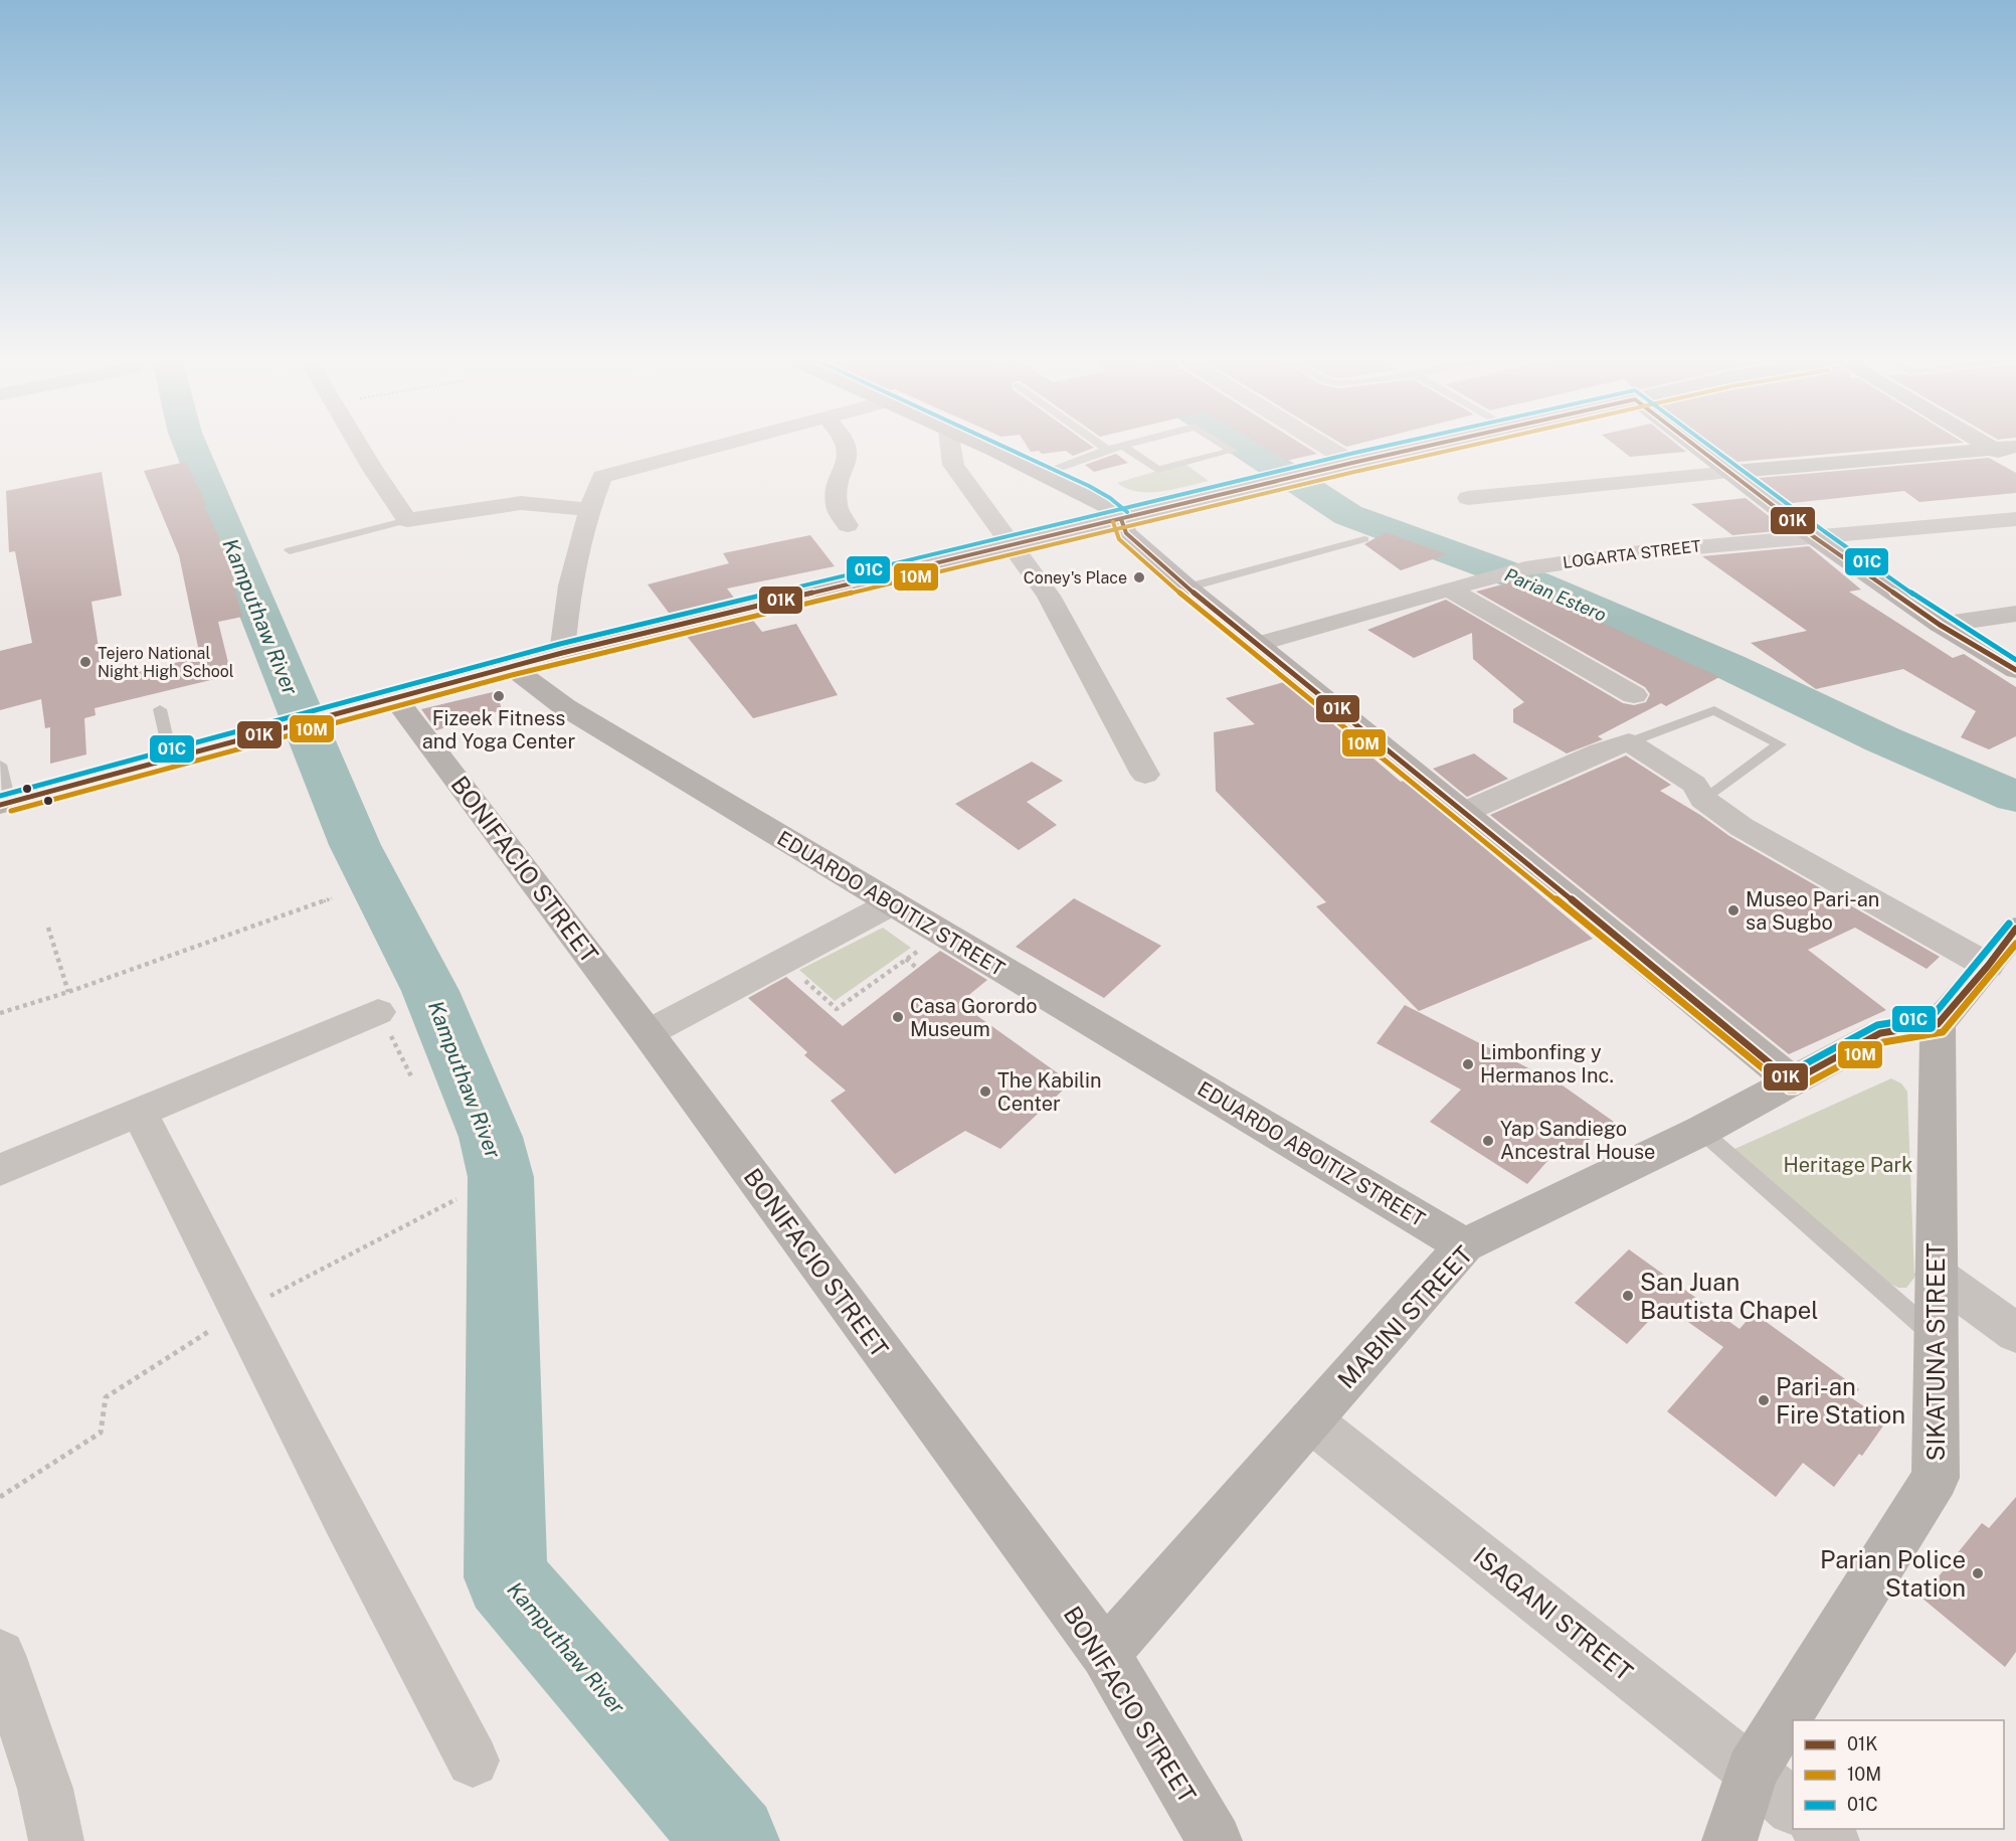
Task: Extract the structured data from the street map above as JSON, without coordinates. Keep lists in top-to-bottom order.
{
  "streets": {
    "main road": [
      "BONIFACIO STREET",
      "EDUARDO ABOITIZ STREET",
      "MABINI STREET",
      "SIKATUNA STREET"
    ],
    "street": ["LOGARTA STREET", "ISAGANI STREET"]
  },
  "crossings": [
    ["BONIFACIO STREET", "MABINI STREET"],
    ["EDUARDO ABOITIZ STREET", "MABINI STREET"],
    ["MABINI STREET", "SIKATUNA STREET"],
    ["MABINI STREET", "ISAGANI STREET"],
    ["SIKATUNA STREET", "ISAGANI STREET"]
  ],
  "water": ["Parian Estero", "Kamputhaw River"],
  "parks": ["Heritage Park"],
  "places": [
    "Coney's Place",
    "Tejero National Night High School",
    "Fizeek Fitness and Yoga Center",
    "Museo Pari-an sa Sugbo",
    "Casa Gorordo Museum",
    "Limbonfing y Hermanos Inc.",
    "The Kabilin Center",
    "Yap Sandiego Ancestral House",
    "San Juan Bautista Chapel",
    "Pari-an Fire Station",
    "Parian Police Station"
  ],
  "lines": ["transit line 01K", "transit line 10M", "transit line 01C"],
  "legend": ["01K", "10M", "01C"]
}
